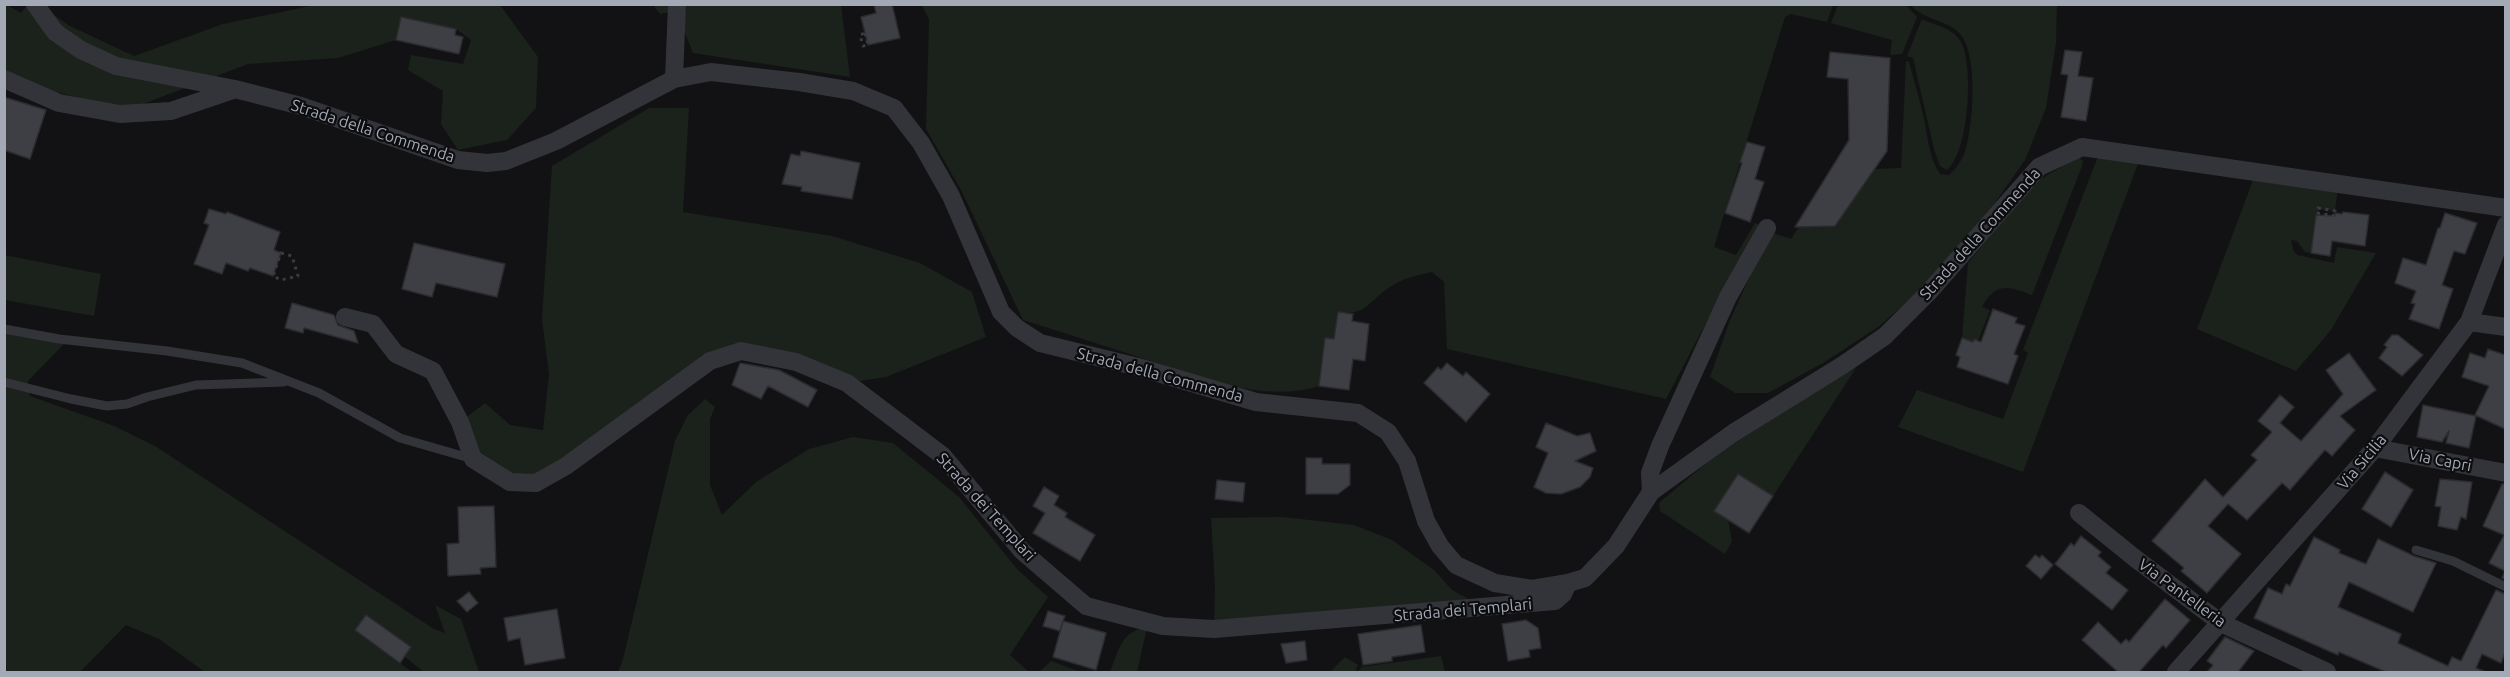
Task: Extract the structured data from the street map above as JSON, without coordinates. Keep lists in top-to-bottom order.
{
  "streets": {
    "street": [
      "Strada della Commenda",
      "Via Capri",
      "Via Sicilia",
      "Strada dei Templari",
      "Via Pantelleria"
    ]
  },
  "crossings": [
    ["Strada della Commenda", "Strada dei Templari"],
    ["Via Capri", "Via Sicilia"],
    ["Via Sicilia", "Via Pantelleria"]
  ]
}
